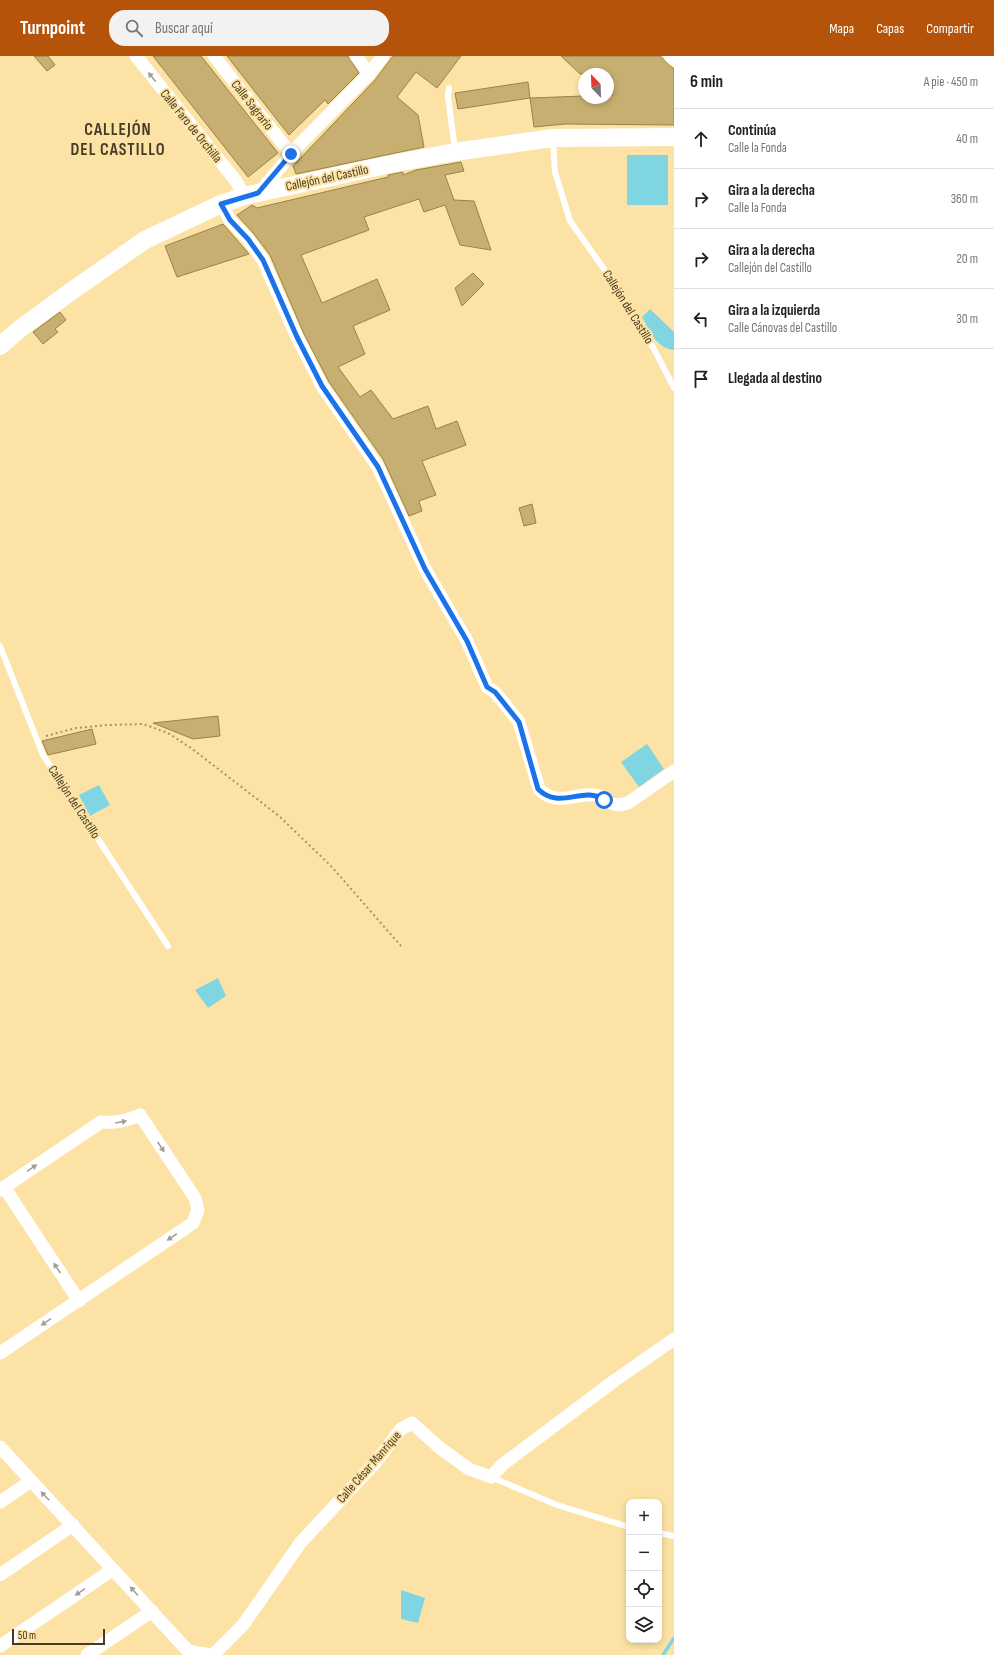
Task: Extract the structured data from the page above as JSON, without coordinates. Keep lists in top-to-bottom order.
{
  "streets": {
    "street": [
      "Calle Sagrario",
      "Calle Faro de Orchilla",
      "Callejón del Castillo",
      "Calle César Manrique"
    ]
  },
  "crossings": [
    ["Calle Faro de Orchilla", "Callejón del Castillo"]
  ],
  "one_way": ["Calle Faro de Orchilla"],
  "districts": ["CALLEJÓN DEL CASTILLO"],
  "scale_bar": "50 m",
  "north": "top left",
  "page": {
    "header": "Turnpoint",
    "search": "Buscar aquí",
    "nav": ["Mapa", "Capas", "Compartir"],
    "heading": ["6 min", "A pie · 450 m"],
    "list": [
      ["Continúa", "Calle la Fonda", "40 m"],
      ["Gira a la derecha", "Calle la Fonda", "360 m"],
      ["Gira a la derecha", "Callejón del Castillo", "20 m"],
      ["Gira a la izquierda", "Calle Cánovas del Castillo", "30 m"],
      "Llegada al destino"
    ],
    "map_buttons": ["+", "−"],
    "scale": "50 m"
  }
}
